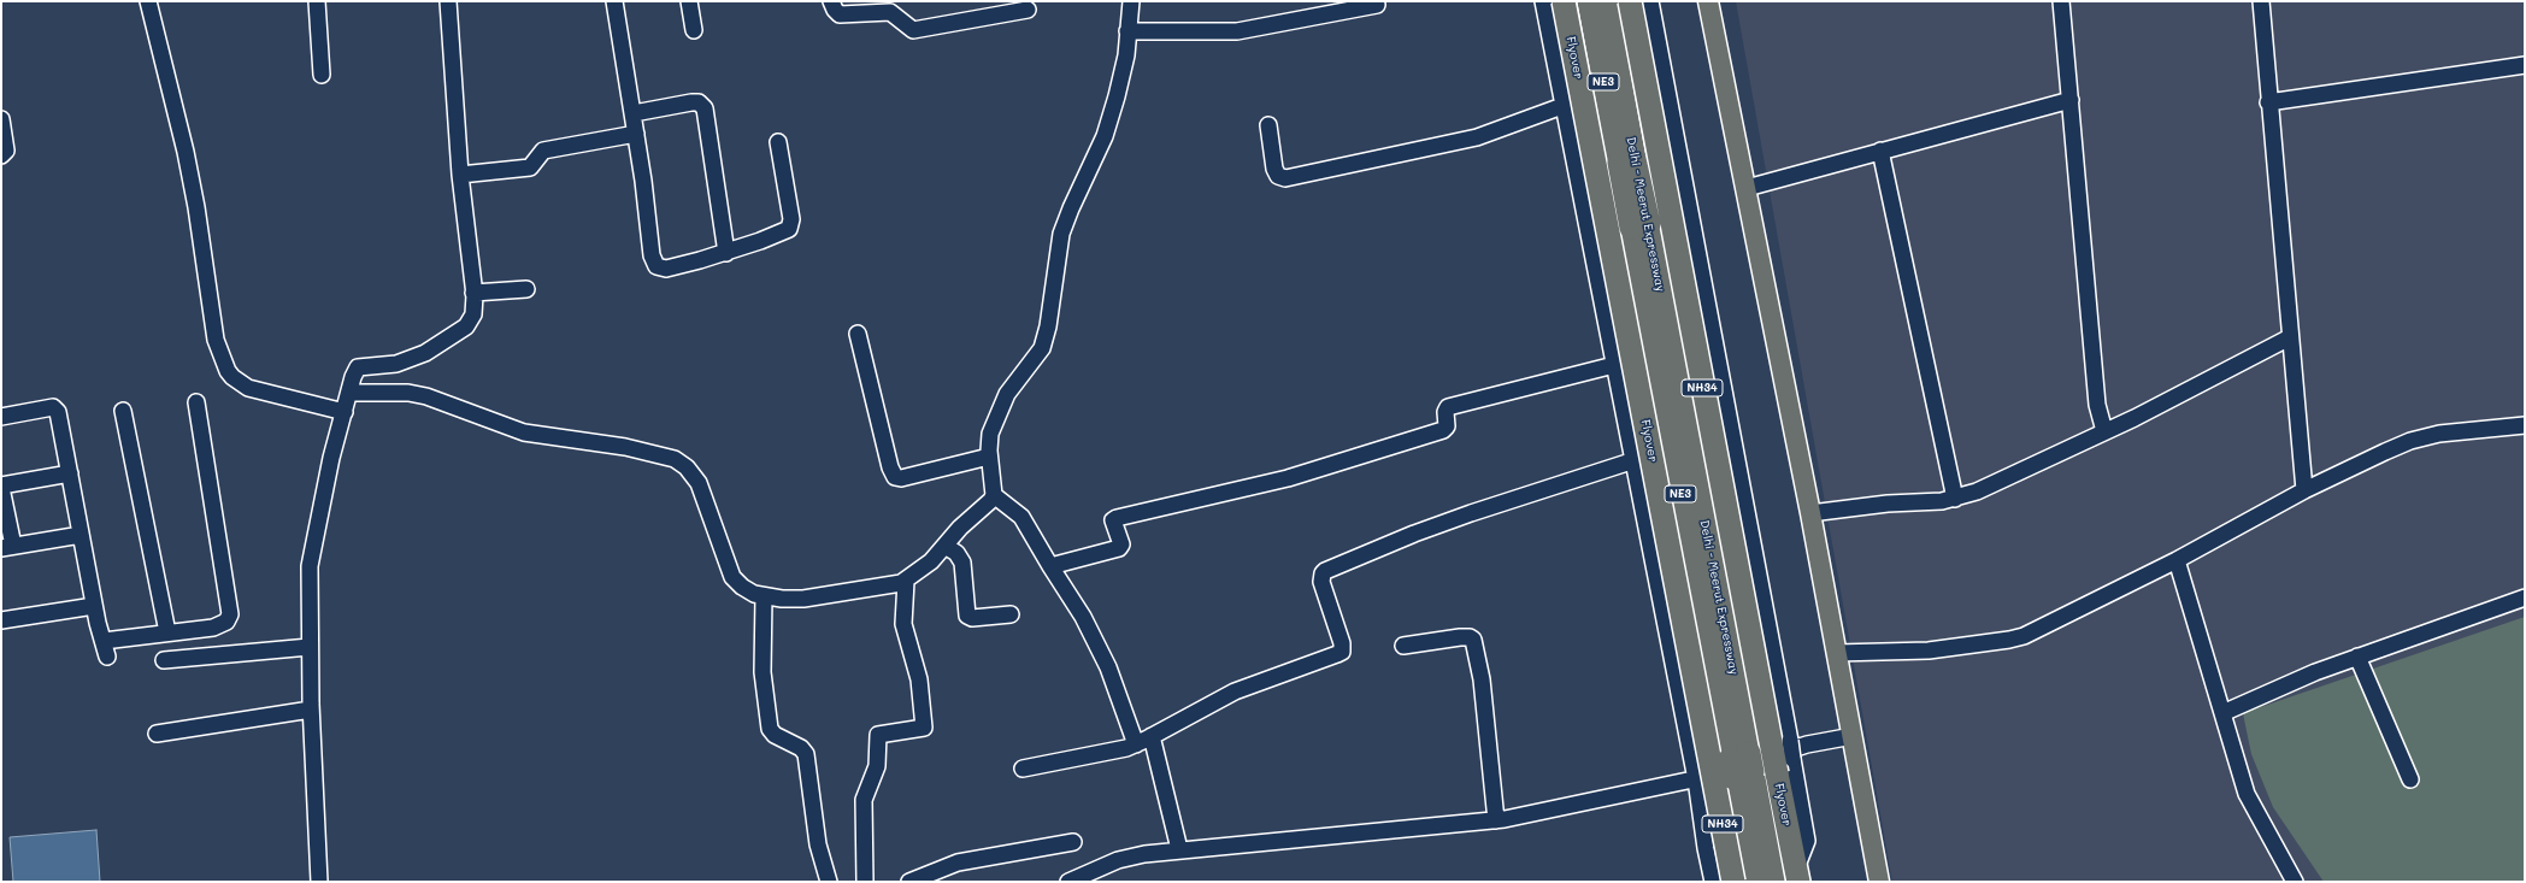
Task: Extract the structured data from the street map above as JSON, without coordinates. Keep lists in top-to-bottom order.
{
  "streets": {
    "highway": [
      "Flyover",
      "NE3",
      "Delhi - Meerut Expressway",
      "NH34"
    ]
  }
}
